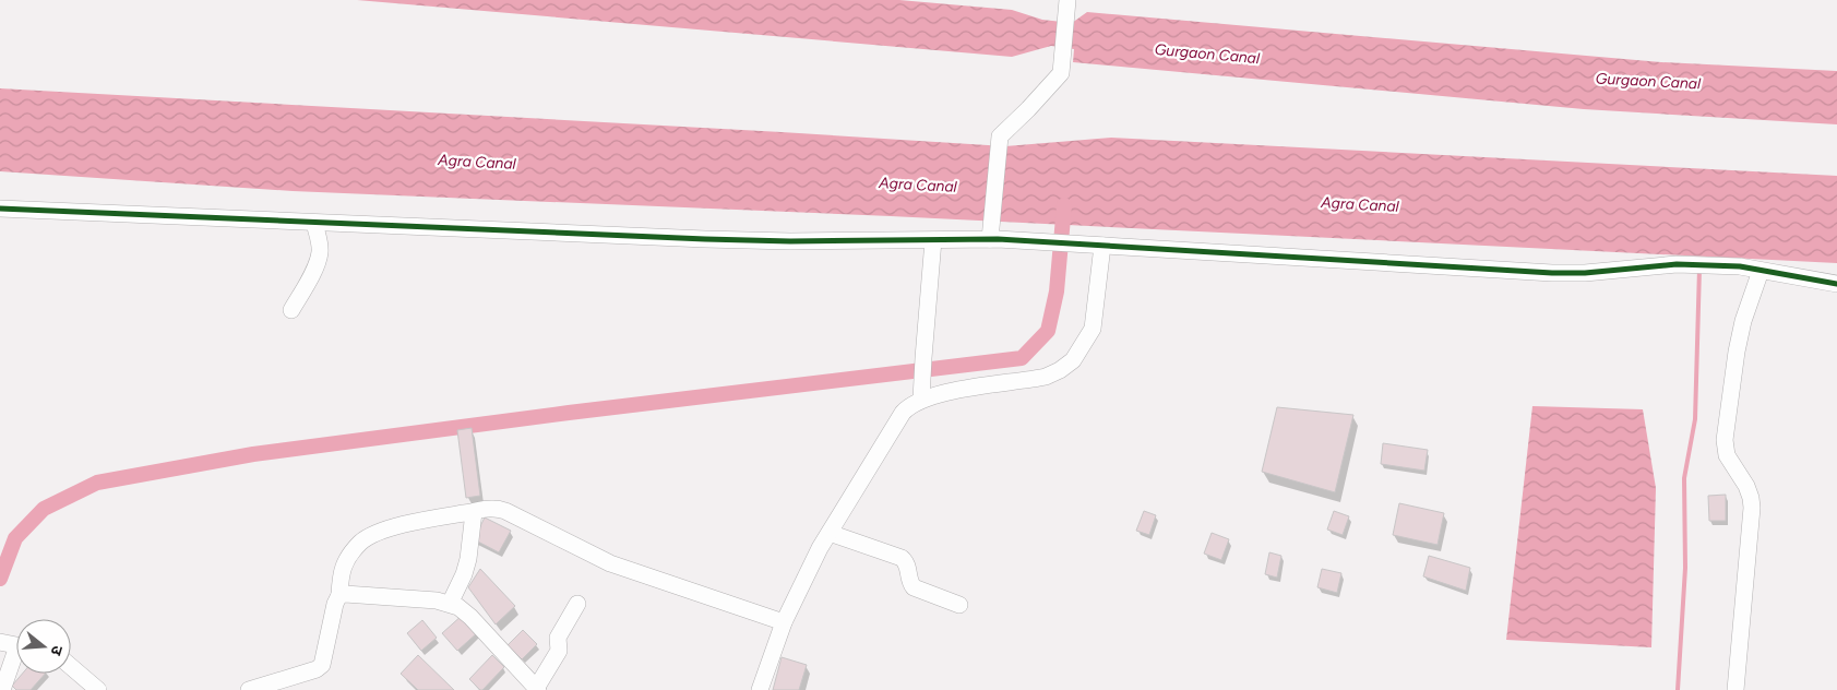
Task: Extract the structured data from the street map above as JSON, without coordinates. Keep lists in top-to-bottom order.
{
  "water": ["Gurgaon Canal", "Agra Canal"],
  "north": "right"
}
